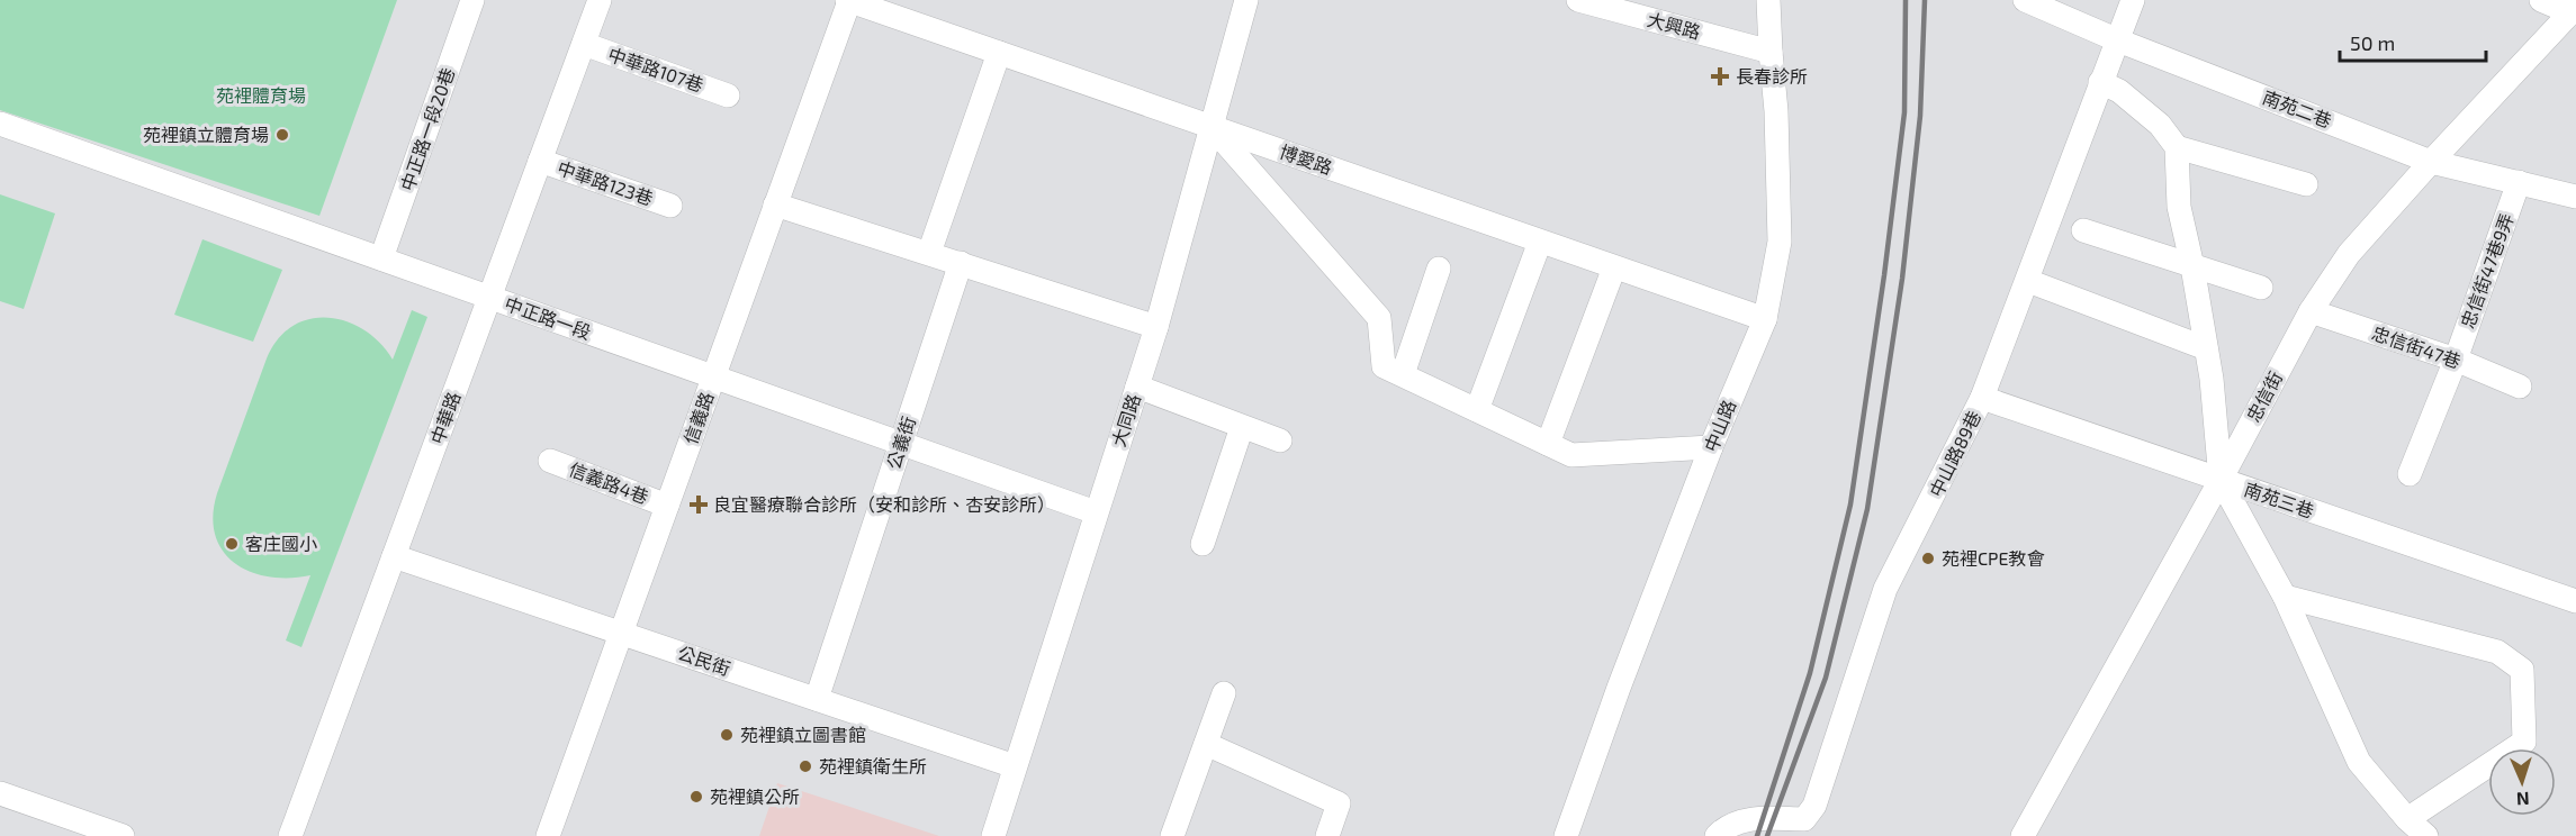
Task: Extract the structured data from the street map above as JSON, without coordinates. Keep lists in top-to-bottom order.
{
  "streets": {
    "street": [
      "大興路",
      "中華路107巷",
      "南苑二巷",
      "中正路一段20巷",
      "博愛路",
      "中華路123巷",
      "忠信街47巷9弄",
      "中正路一段",
      "忠信街47巷",
      "忠信街",
      "中華路",
      "信義路",
      "大同路",
      "中山路",
      "公義街",
      "中山路89巷",
      "信義路4巷",
      "南苑三巷",
      "公民街"
    ]
  },
  "crossings": [
    ["大興路", "中山路"],
    ["中華路107巷", "中華路"],
    ["南苑二巷", "忠信街47巷9弄"],
    ["南苑二巷", "忠信街"],
    ["南苑二巷", "中山路89巷"],
    ["中正路一段20巷", "中正路一段"],
    ["博愛路", "信義路"],
    ["博愛路", "大同路"],
    ["博愛路", "中山路"],
    ["中華路123巷", "中華路"],
    ["忠信街47巷9弄", "忠信街47巷"],
    ["中正路一段", "中華路"],
    ["中正路一段", "信義路"],
    ["中正路一段", "大同路"],
    ["中正路一段", "公義街"],
    ["忠信街47巷", "忠信街"],
    ["忠信街", "南苑三巷"],
    ["中華路", "公民街"],
    ["信義路", "信義路4巷"],
    ["信義路", "公民街"],
    ["大同路", "公民街"],
    ["公義街", "公民街"],
    ["中山路89巷", "南苑三巷"]
  ],
  "parks": ["苑裡體育場"],
  "places": {
    "health": ["長春診所", "良宜醫療聯合診所（安和診所、杏安診所）"],
    "other": [
      "苑裡鎮立體育場",
      "客庄國小",
      "苑裡CPE教會",
      "苑裡鎮立圖書館",
      "苑裡鎮衛生所",
      "苑裡鎮公所"
    ]
  },
  "scale_bar": "50 m",
  "north": "bottom"
}
